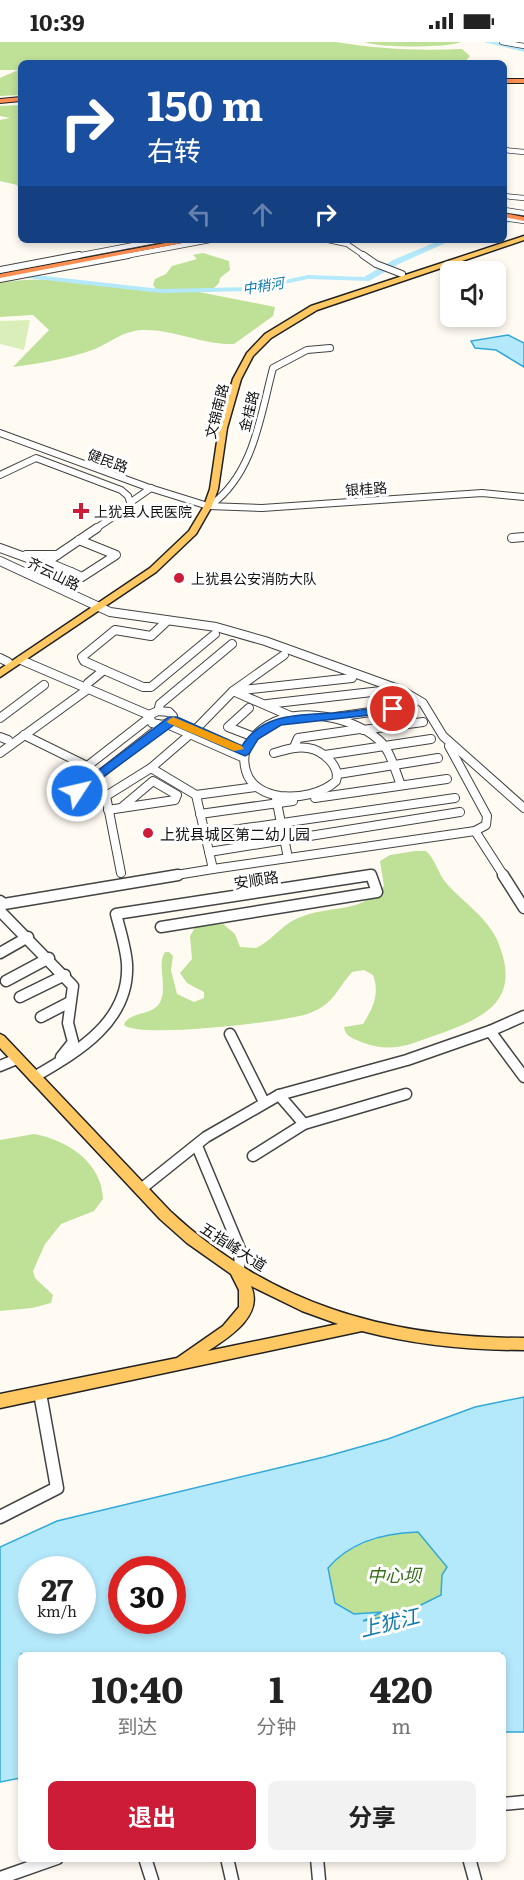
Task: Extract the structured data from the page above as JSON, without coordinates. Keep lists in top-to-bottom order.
{
  "streets": {
    "main road": ["文锦南路", "五指峰大道"],
    "street": [
      "金桂路",
      "健民路",
      "银桂路",
      "齐云山路",
      "安顺路"
    ]
  },
  "crossings": [
    ["文锦南路", "金桂路"],
    ["文锦南路", "健民路"],
    ["文锦南路", "银桂路"],
    ["文锦南路", "齐云山路"],
    ["金桂路", "健民路"],
    ["金桂路", "银桂路"],
    ["健民路", "银桂路"],
    ["安顺路", "五指峰大道"]
  ],
  "water": ["中稍河", "上犹江"],
  "parks": ["中心坝"],
  "places": {
    "health": ["上犹县人民医院"],
    "other": ["上犹县公安消防大队", "上犹县城区第二幼儿园"]
  },
  "page": {
    "status": "10:39",
    "turn": ["150 m", "右转"],
    "speed": "27 km/h",
    "limit": "30",
    "eta": [
      "10:40",
      "到达",
      "1",
      "分钟",
      "420",
      "m"
    ],
    "buttons": ["退出", "分享"]
  }
}
